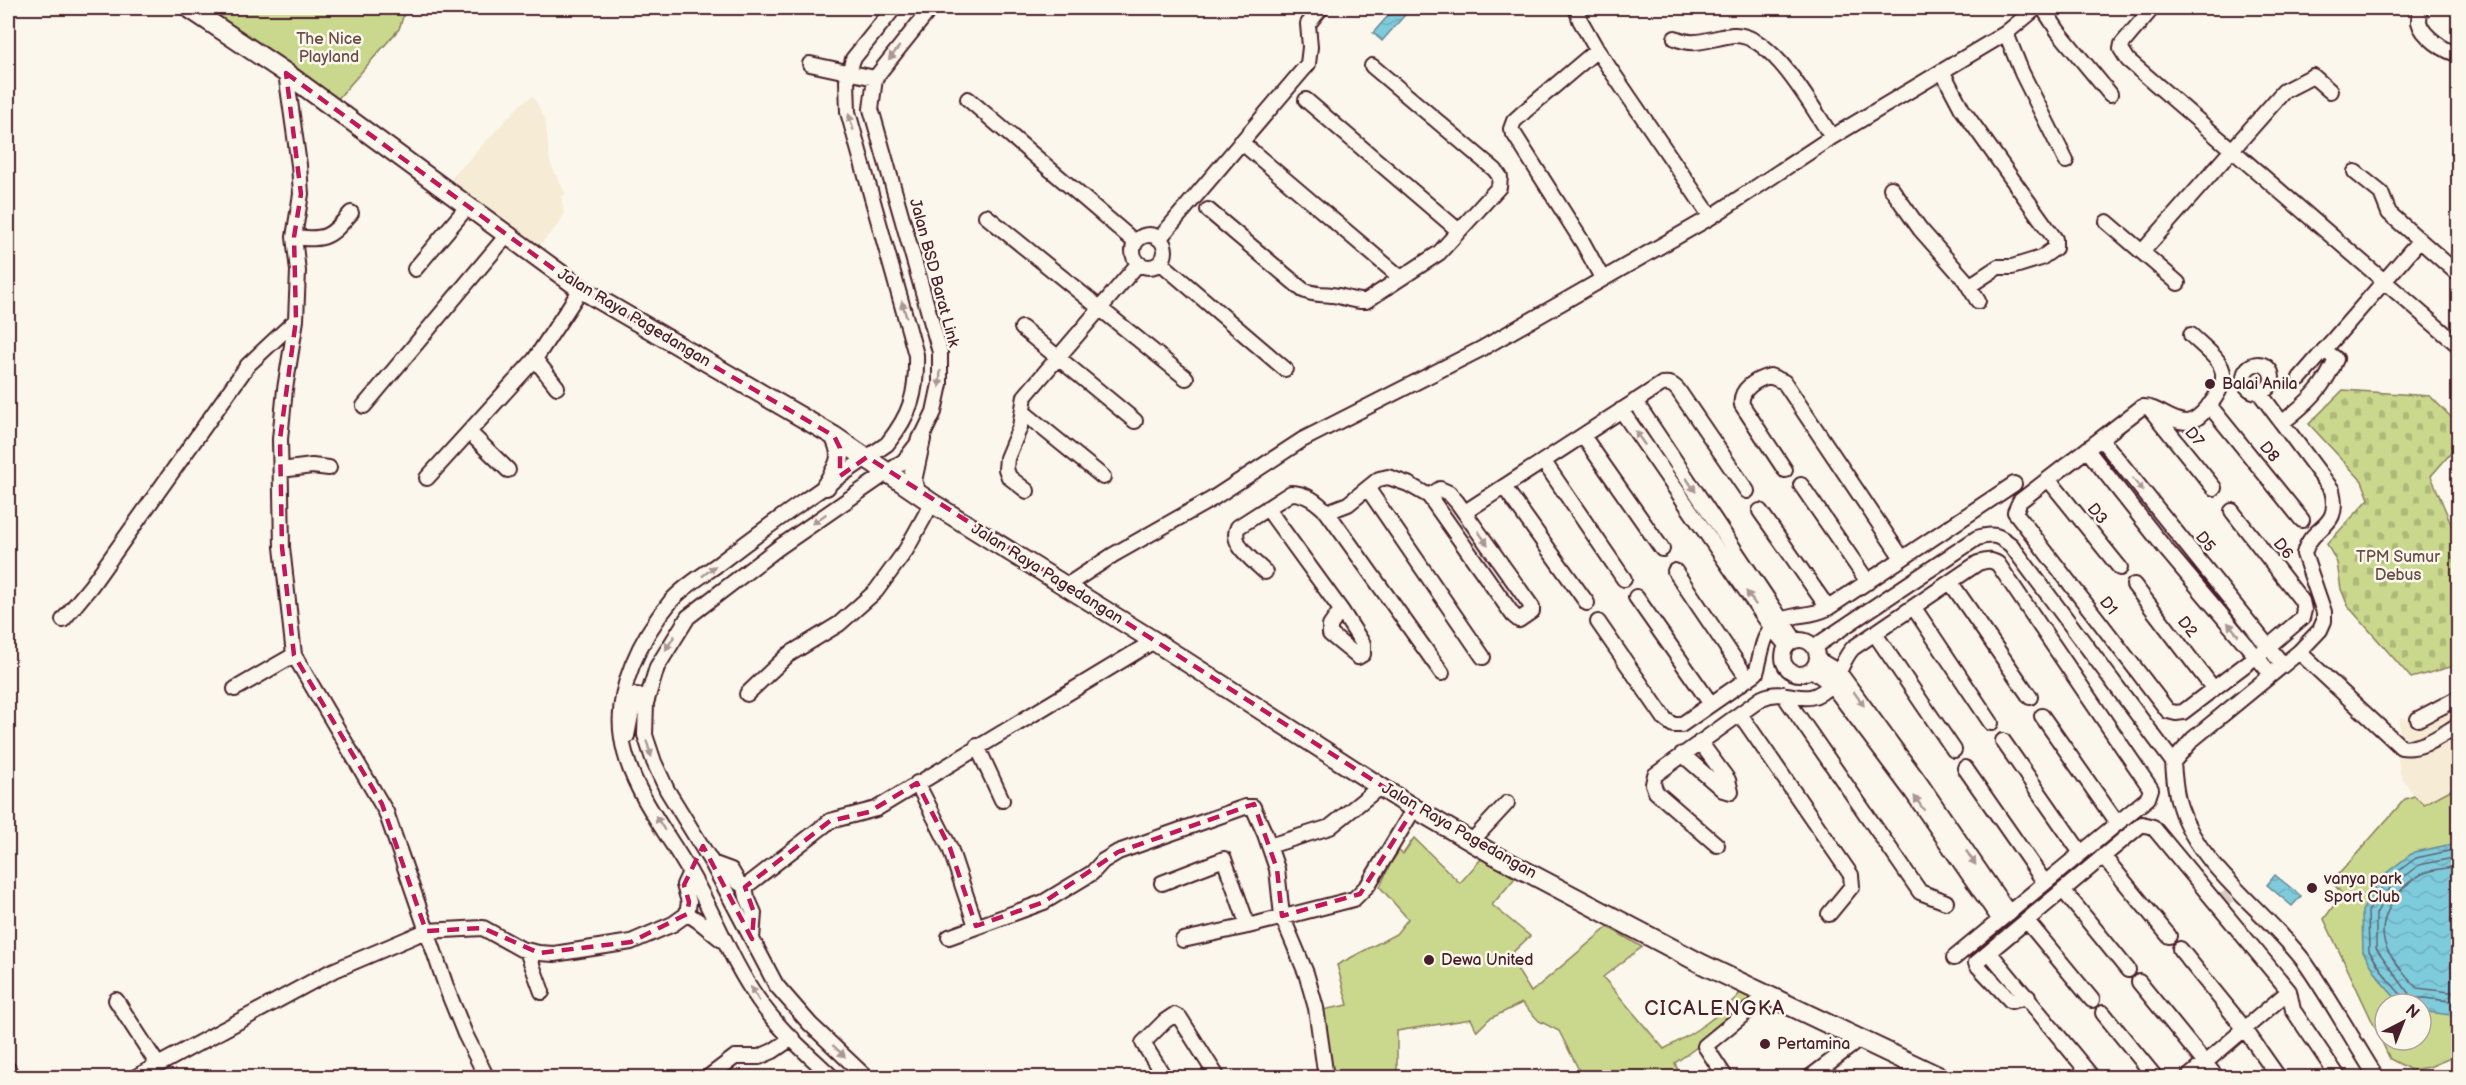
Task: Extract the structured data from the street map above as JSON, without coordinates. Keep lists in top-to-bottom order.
{
  "streets": {
    "street": [
      "Jalan BSD Barat Link",
      "Jalan Raya Pagedangan",
      "D7",
      "D8",
      "D3",
      "D5",
      "D6",
      "D1",
      "D2"
    ]
  },
  "crossings": [
    ["Jalan BSD Barat Link", "Jalan Raya Pagedangan"],
    ["D3", "D1"],
    ["D5", "D6"],
    ["D1", "D2"]
  ],
  "districts": ["CICALENGKA"],
  "parks": ["The Nice Playland", "TPM Sumur Debus"],
  "places": [
    "Balai Anila",
    "vanya park Sport Club",
    "Dewa United",
    "Pertamina"
  ],
  "north": "top right"
}
